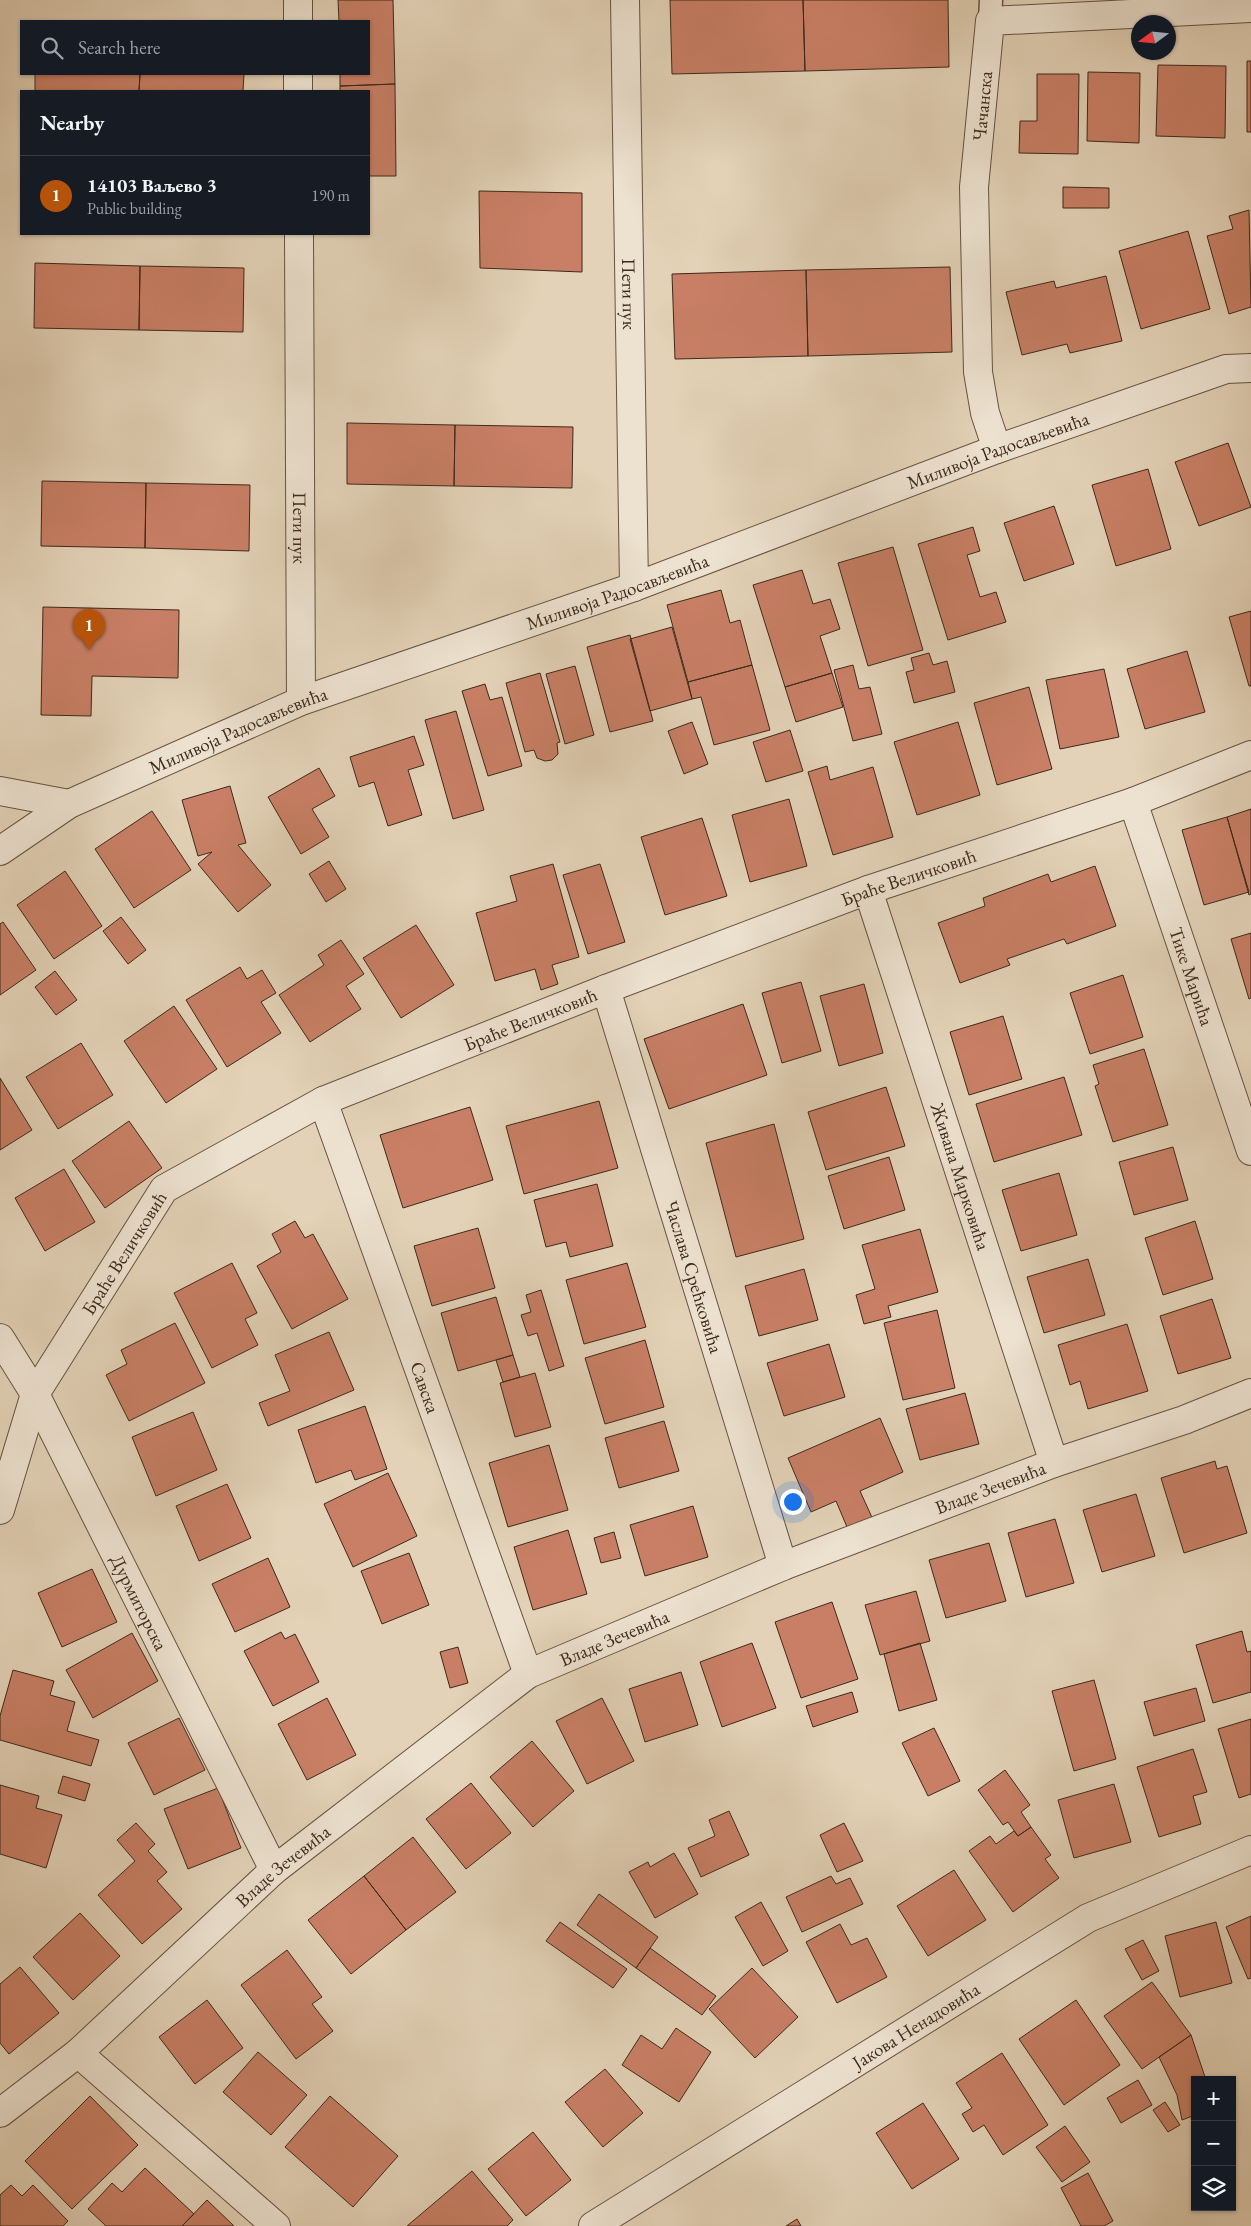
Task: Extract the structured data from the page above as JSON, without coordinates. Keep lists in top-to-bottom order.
{
  "streets": {
    "street": [
      "Чачанска",
      "Пети пук",
      "Миливоја Радосављевића",
      "Браће Величковић",
      "Тике Марића",
      "Живана Марковића",
      "Часлава Срећковића",
      "Савска",
      "Владе Зечевића",
      "Дурмиторска",
      "Јакова Ненадовића"
    ]
  },
  "crossings": [
    ["Чачанска", "Миливоја Радосављевића"],
    ["Пети пук", "Миливоја Радосављевића"],
    ["Браће Величковић", "Тике Марића"],
    ["Браће Величковић", "Живана Марковића"],
    ["Браће Величковић", "Часлава Срећковића"],
    ["Браће Величковић", "Савска"],
    ["Браће Величковић", "Дурмиторска"],
    ["Живана Марковића", "Владе Зечевића"],
    ["Часлава Срећковића", "Владе Зечевића"],
    ["Савска", "Владе Зечевића"],
    ["Владе Зечевића", "Дурмиторска"]
  ],
  "north": "left",
  "page": {
    "search": "Search here",
    "heading": "Nearby",
    "list": [
      {
        "mark": "1",
        "name": "14103 Ваљево 3",
        "note": "Public building",
        "value": "190 m"
      }
    ],
    "pins": "1",
    "map_buttons": ["+", "−"]
  }
}
